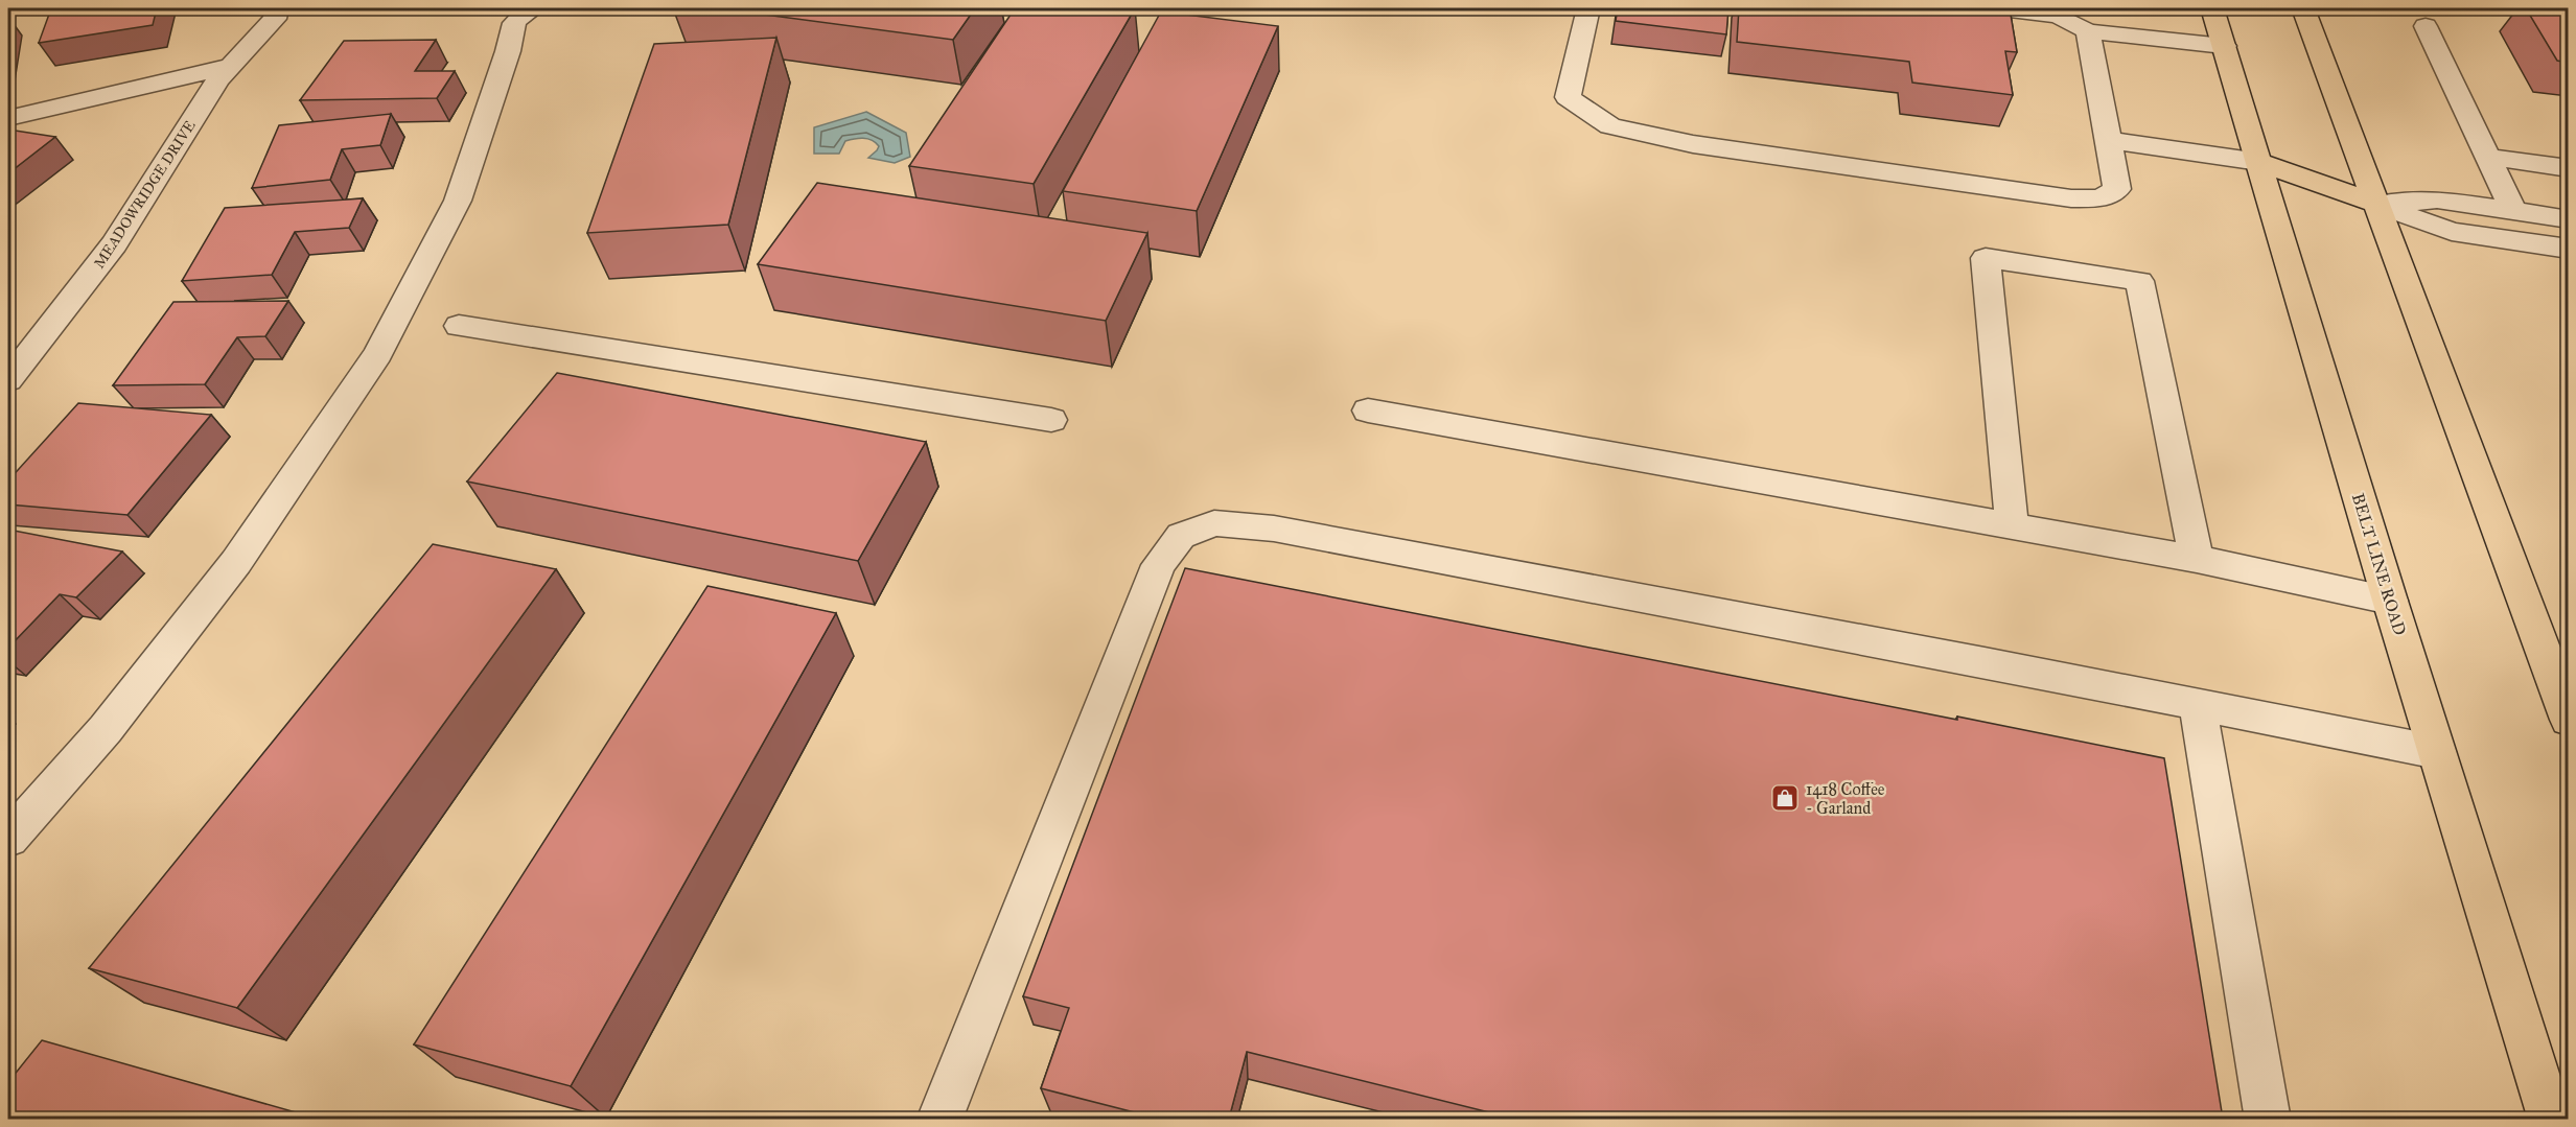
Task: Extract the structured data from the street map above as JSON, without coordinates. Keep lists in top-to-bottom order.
{
  "streets": {
    "main road": ["BELT LINE ROAD"],
    "street": ["MEADOWRIDGE DRIVE"]
  },
  "places": {
    "shop": ["1418 Coffee - Garland"]
  }
}
